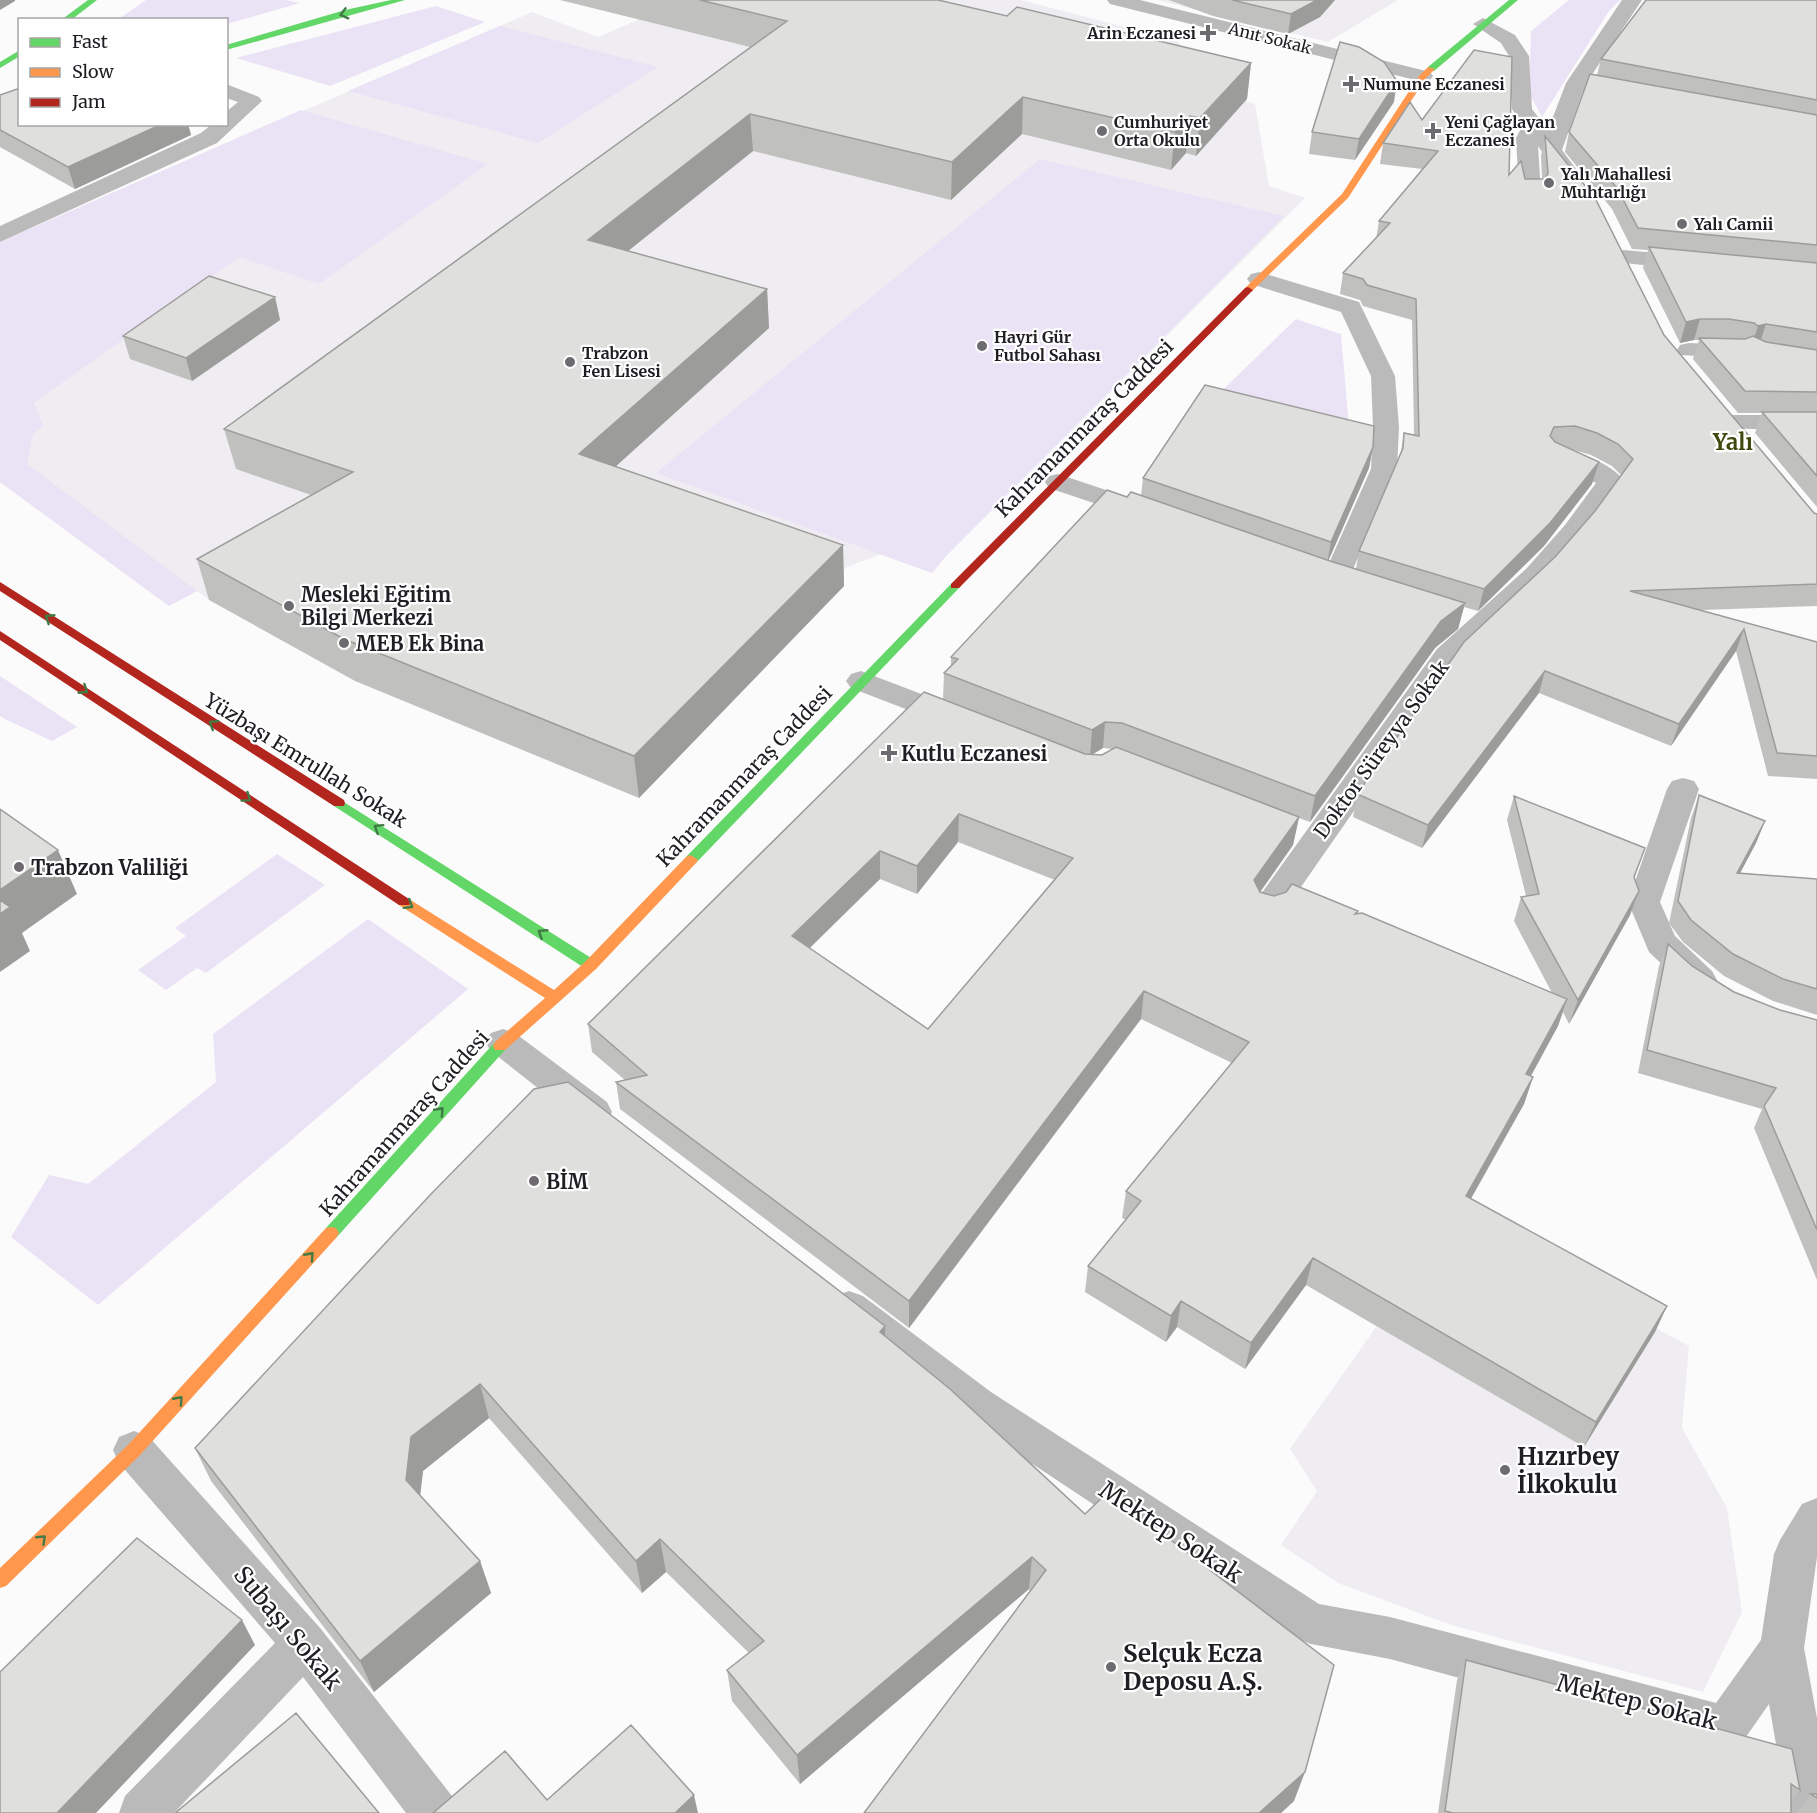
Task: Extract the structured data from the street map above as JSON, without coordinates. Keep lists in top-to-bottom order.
{
  "streets": {
    "street": [
      "Anıt Sokak",
      "Kahramanmaraş Caddesi",
      "Doktor Süreyya Sokak",
      "Yüzbaşı Emrullah Sokak",
      "Mektep Sokak",
      "Subaşı Sokak"
    ]
  },
  "crossings": [
    ["Anıt Sokak", "Kahramanmaraş Caddesi"],
    ["Kahramanmaraş Caddesi", "Yüzbaşı Emrullah Sokak"],
    ["Kahramanmaraş Caddesi", "Subaşı Sokak"]
  ],
  "districts": ["Yalı"],
  "places": {
    "health": [
      "Arin Eczanesi",
      "Numune Eczanesi",
      "Yeni Çağlayan Eczanesi",
      "Kutlu Eczanesi"
    ],
    "other": [
      "Cumhuriyet Orta Okulu",
      "Yalı Mahallesi Muhtarlığı",
      "Yalı Camii",
      "Hayri Gür Futbol Sahası",
      "Trabzon Fen Lisesi",
      "Mesleki Eğitim Bilgi Merkezi",
      "MEB Ek Bina",
      "Trabzon Valiliği",
      "BİM",
      "Hızırbey İlkokulu",
      "Selçuk Ecza Deposu A.Ş."
    ]
  },
  "legend": ["Fast", "Slow", "Jam"]
}
